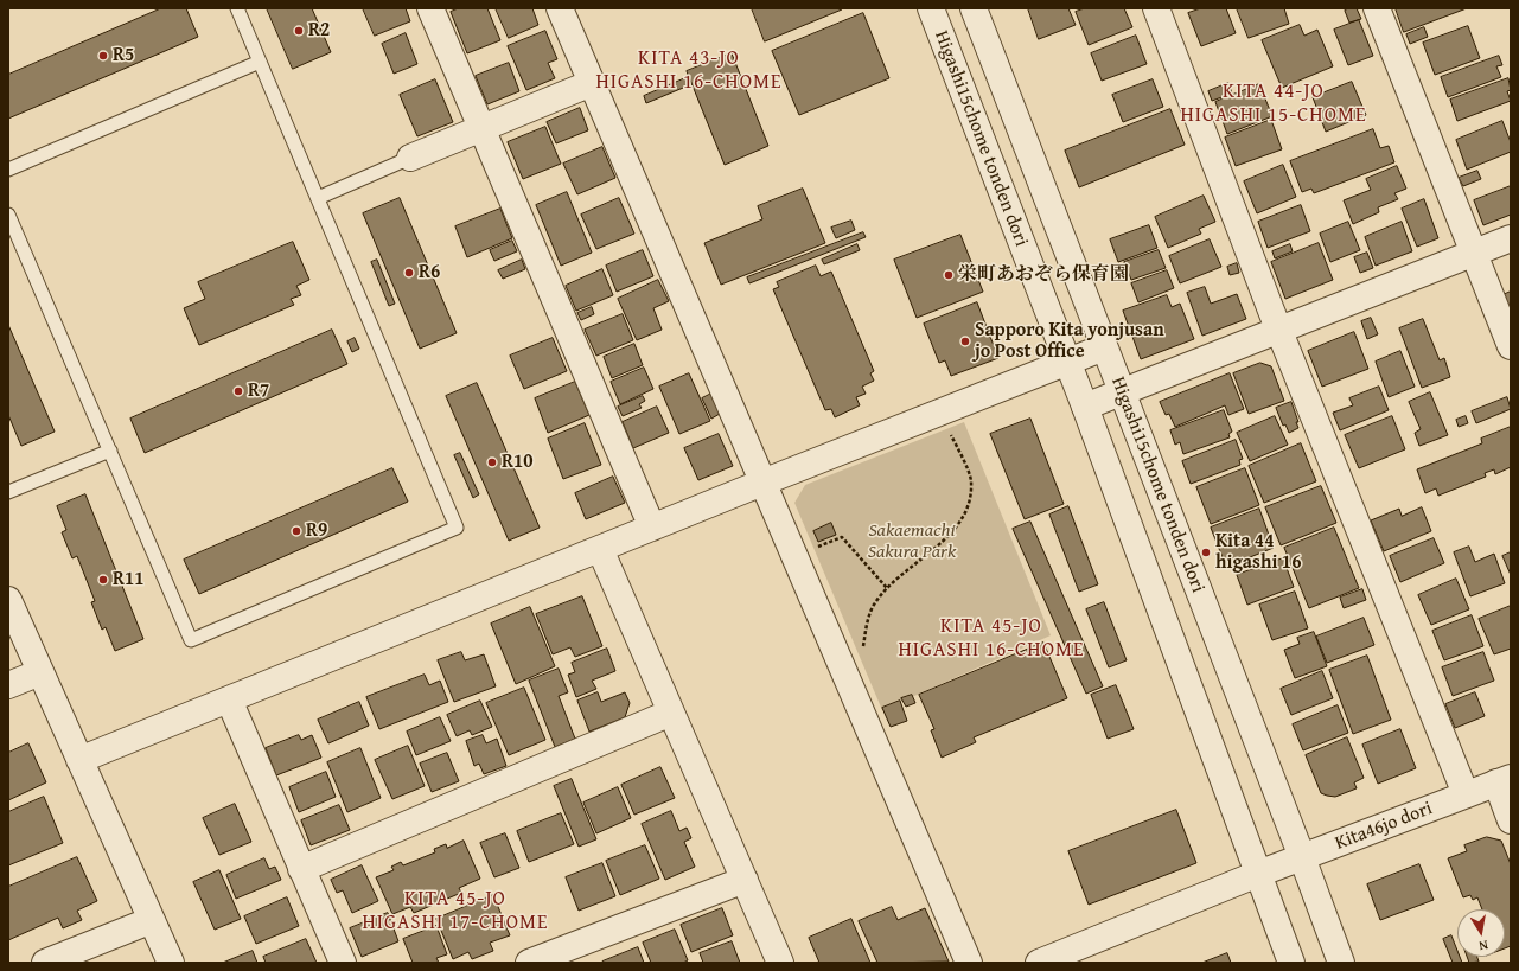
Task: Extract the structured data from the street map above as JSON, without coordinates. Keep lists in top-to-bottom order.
{
  "streets": {
    "street": ["Higashi15chome tonden dori", "Kita46jo dori"]
  },
  "crossings": [
    ["Higashi15chome tonden dori", "Kita46jo dori"]
  ],
  "districts": [
    "KITA 43-JO HIGASHI 16-CHOME",
    "KITA 44-JO HIGASHI 15-CHOME",
    "KITA 45-JO HIGASHI 16-CHOME",
    "KITA 45-JO HIGASHI 17-CHOME"
  ],
  "parks": ["Sakaemachi Sakura Park"],
  "places": [
    "R2",
    "R5",
    "R6",
    "栄町あおぞら保育園",
    "Sapporo Kita yonjusan jo Post Office",
    "R7",
    "R10",
    "R9",
    "Kita 44 higashi 16",
    "R11"
  ],
  "north": "bottom"
}
